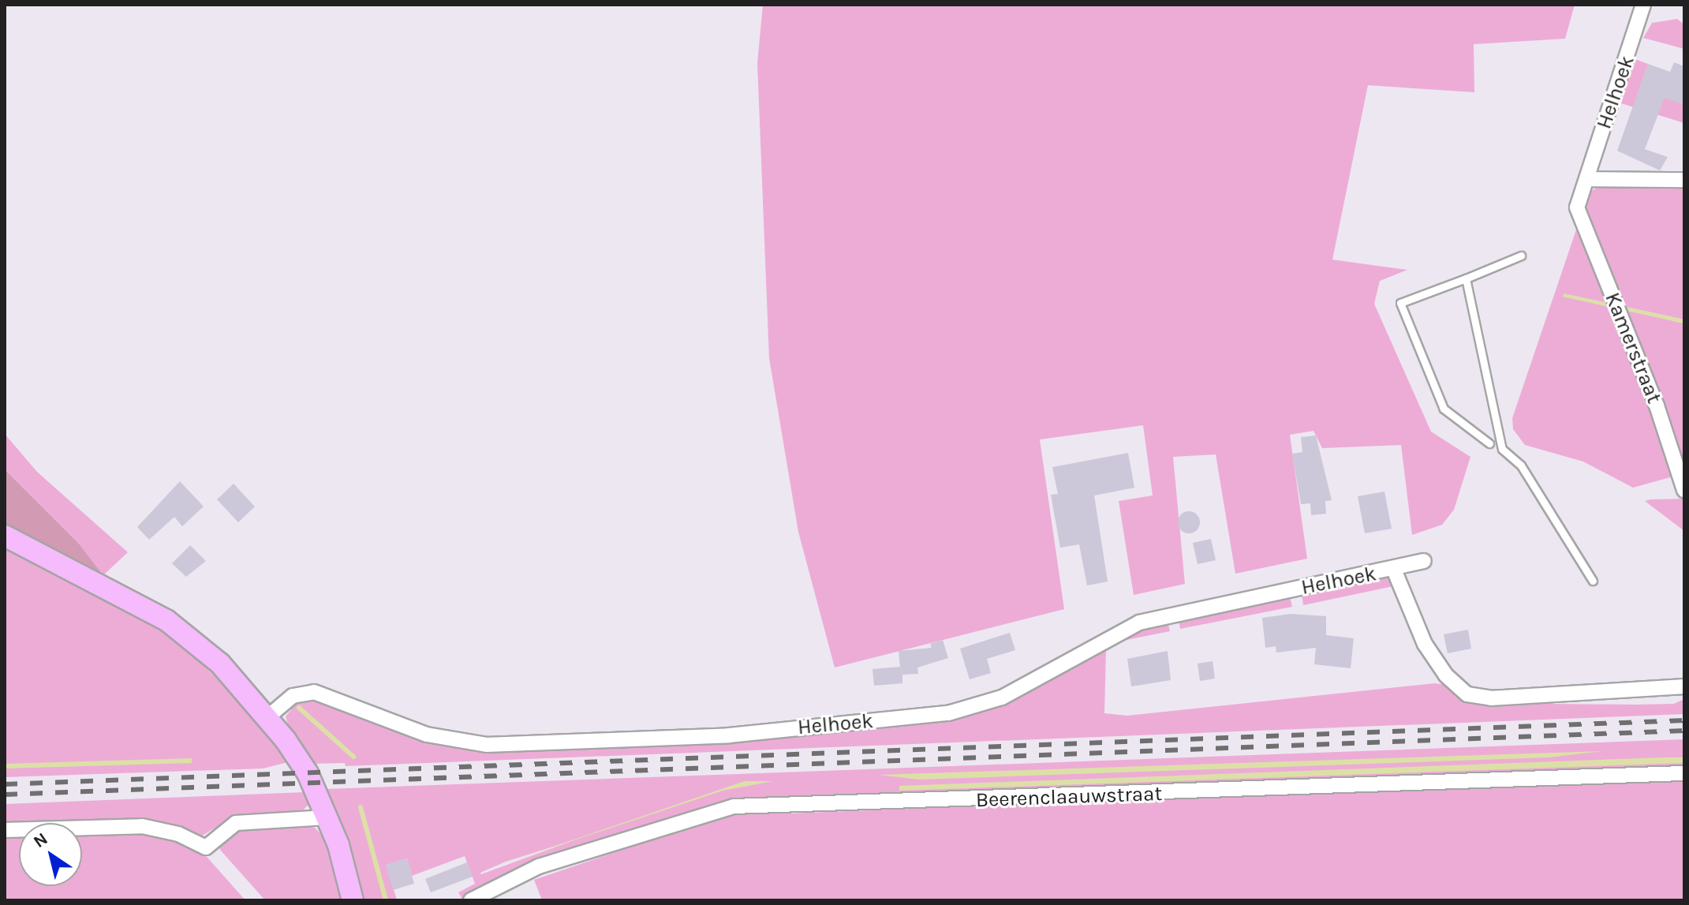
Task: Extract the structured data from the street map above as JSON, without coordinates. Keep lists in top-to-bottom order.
{
  "streets": {
    "street": ["Helhoek", "Kamerstraat", "Beerenclaauwstraat"]
  },
  "crossings": [
    ["Helhoek", "Kamerstraat"]
  ],
  "north": "top left"
}
